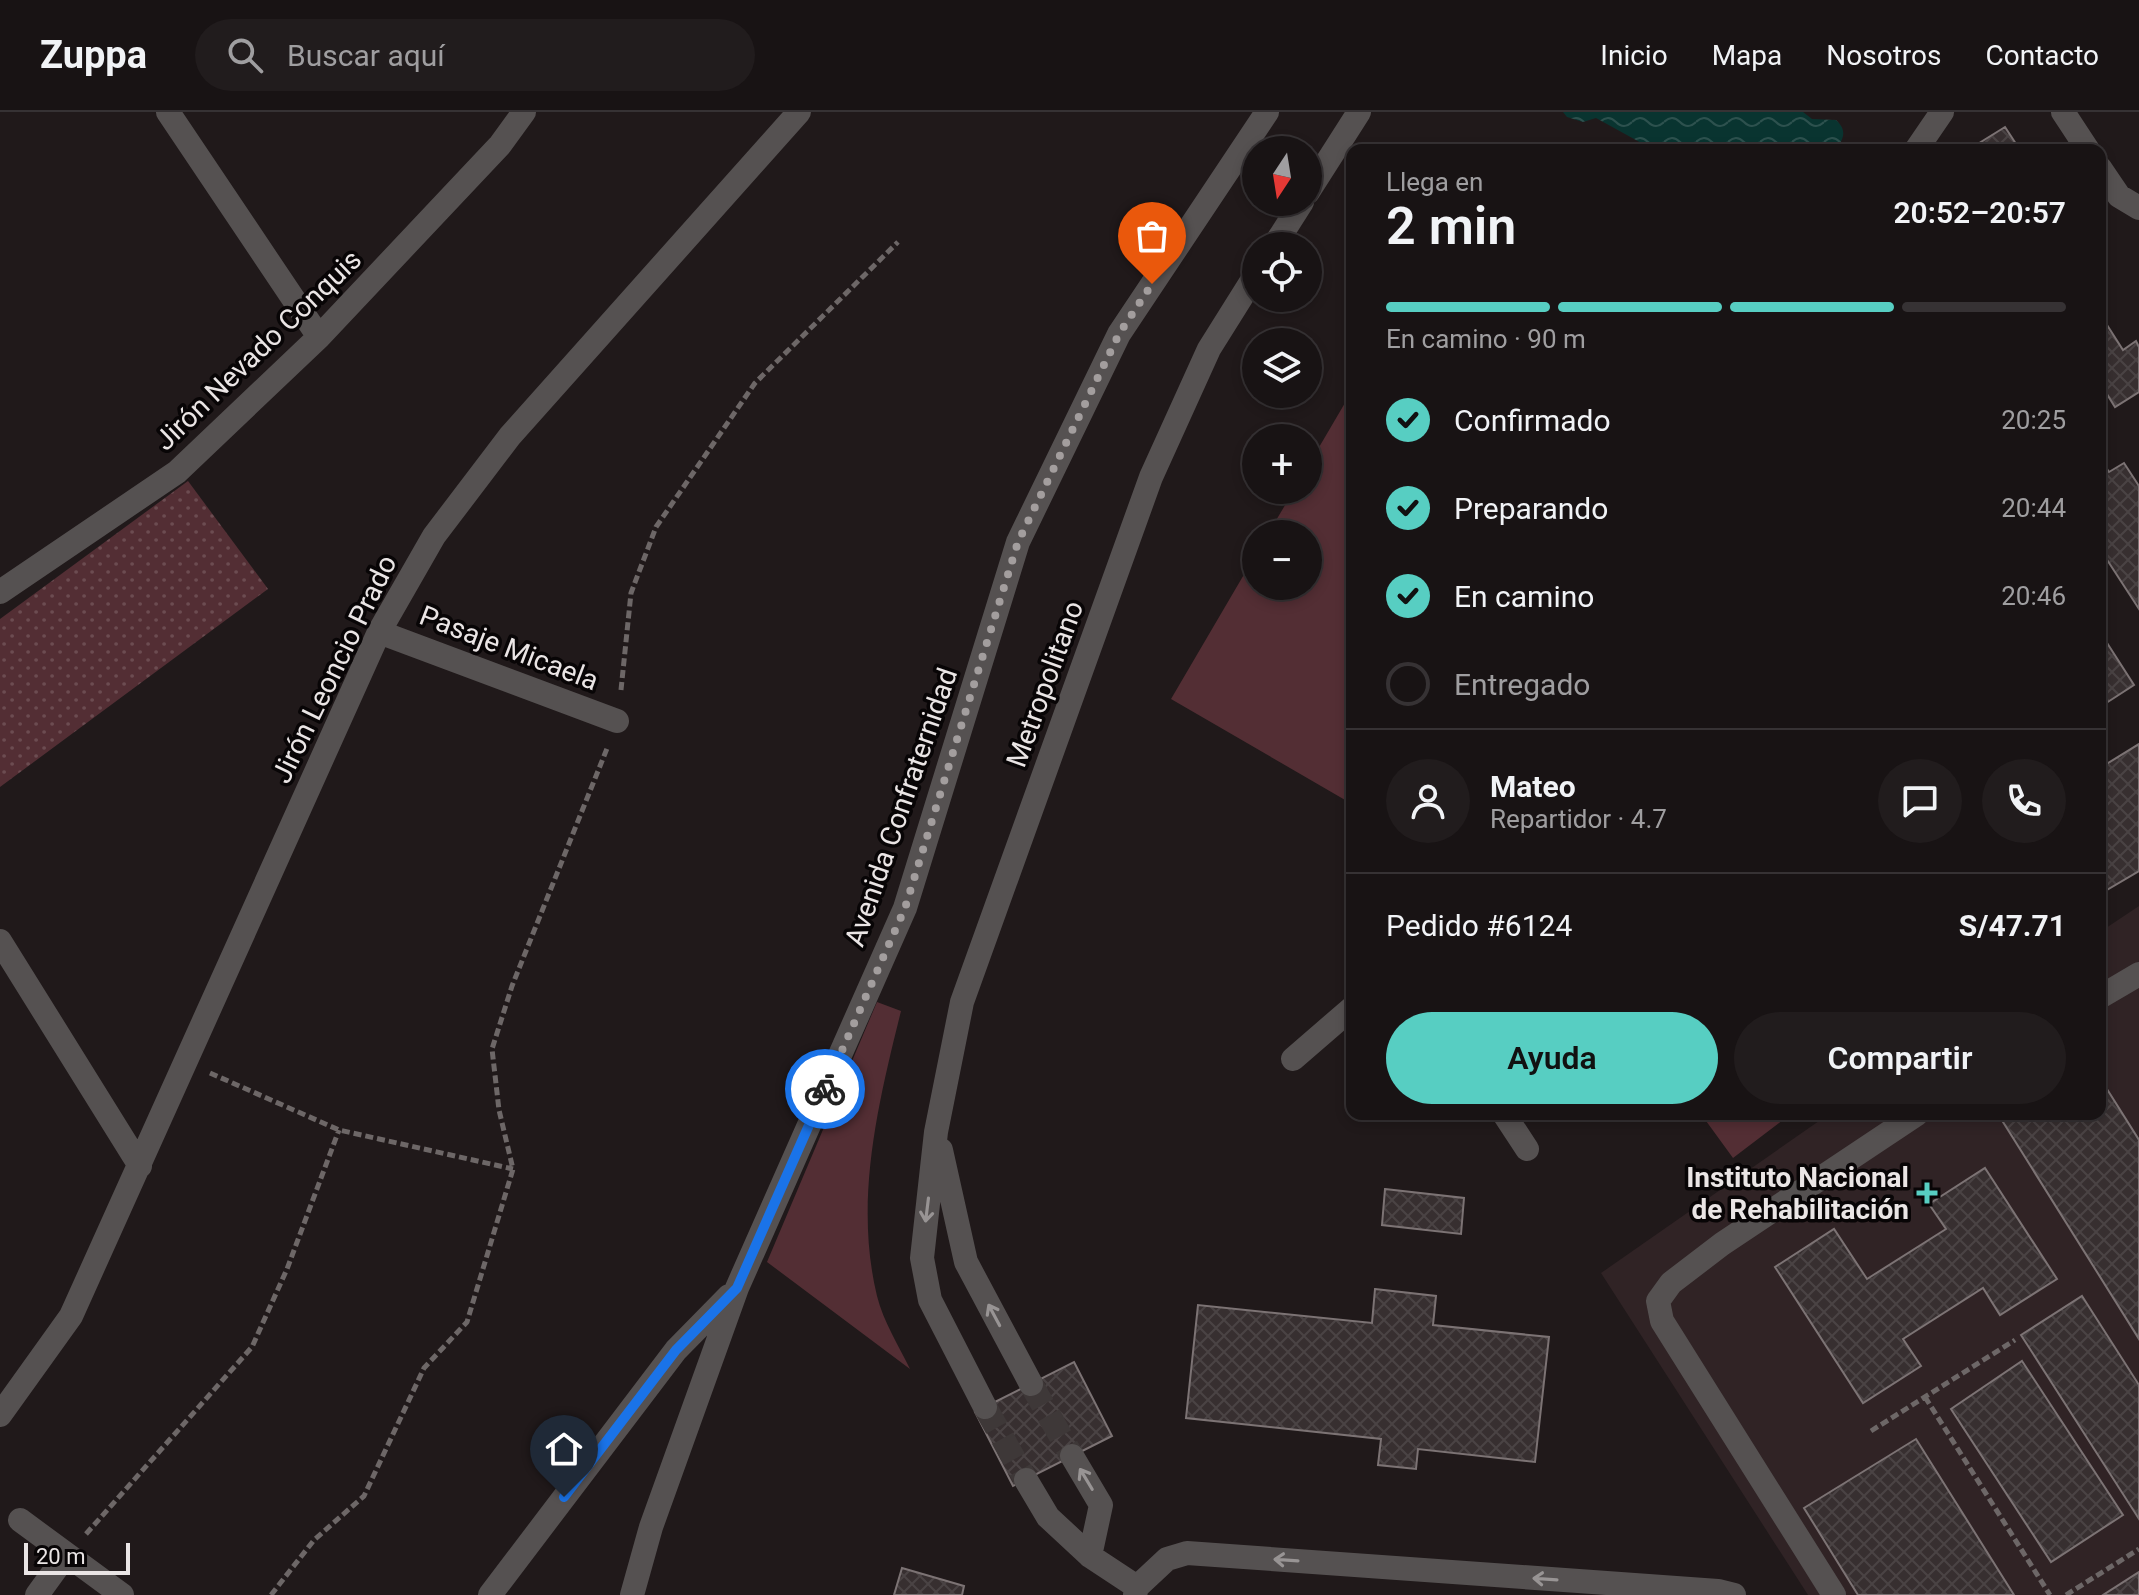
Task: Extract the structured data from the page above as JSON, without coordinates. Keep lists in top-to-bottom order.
{
  "streets": {
    "street": [
      "Jirón Nevado Conquis",
      "Pasaje Micaela",
      "Jirón Leoncio Prado",
      "Metropolitano",
      "Avenida Confraternidad"
    ]
  },
  "crossings": [
    ["Pasaje Micaela", "Jirón Leoncio Prado"]
  ],
  "places": {
    "health": ["Instituto Nacional de Rehabilitación"]
  },
  "scale_bar": "20 m",
  "north": "bottom",
  "page": {
    "header": "Zuppa",
    "search": "Buscar aquí",
    "nav": [
      "Inicio",
      "Mapa",
      "Nosotros",
      "Contacto"
    ],
    "map_buttons": ["+", "−"],
    "heading": ["2 min", "Llega en", "20:52–20:57"],
    "panel": [
      "Mateo",
      "Repartidor · 4.7",
      "Pedido #6124",
      "S/47.71"
    ],
    "bar": "En camino · 90 m",
    "list": [
      ["Confirmado", "20:25"],
      ["Preparando", "20:44"],
      ["En camino", "20:46"],
      "Entregado"
    ],
    "buttons": ["Ayuda", "Compartir"],
    "scale": "20 m"
  }
}
